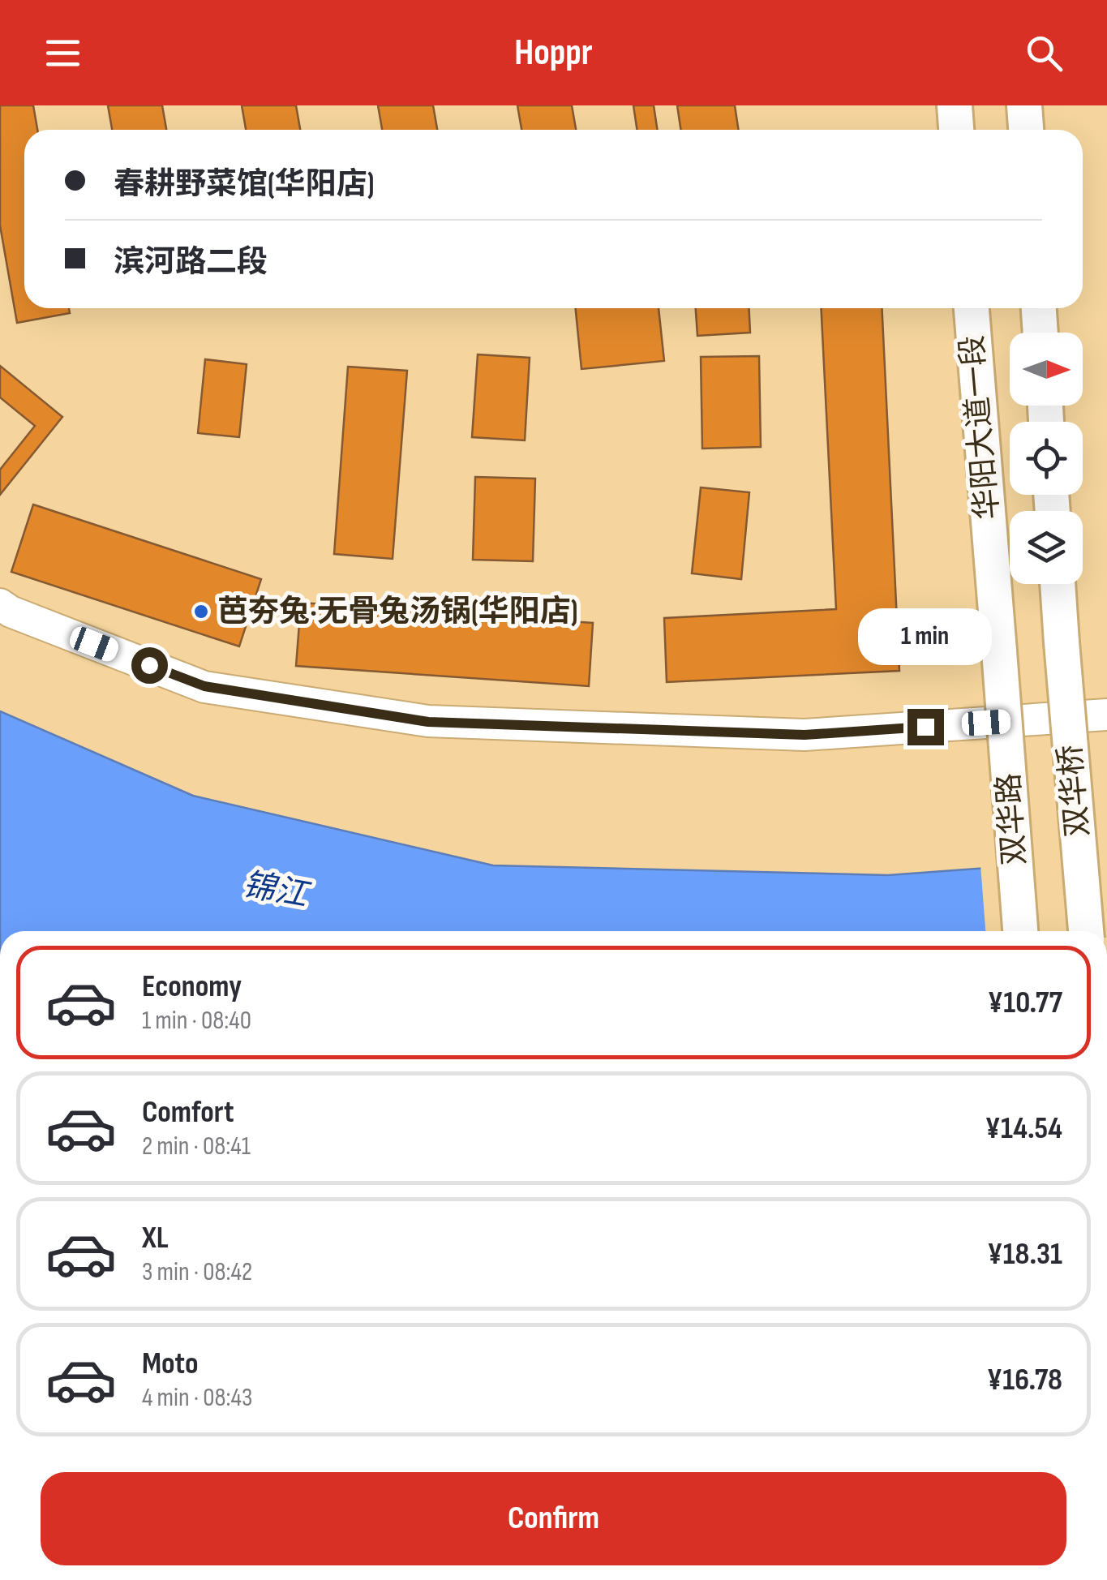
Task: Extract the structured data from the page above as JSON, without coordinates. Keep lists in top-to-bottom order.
{
  "streets": {
    "main road": ["华阳大道一段", "双华桥", "双华路"]
  },
  "crossings": [
    ["华阳大道一段", "双华路"]
  ],
  "water": ["锦江"],
  "places": ["芭夯兔·无骨兔汤锅(华阳店)"],
  "north": "right",
  "page": {
    "header": "Hoppr",
    "banner": ["春耕野菜馆(华阳店)", "滨河路二段"],
    "bubble": "1 min",
    "list": [
      {
        "name": "Economy",
        "note": "1 min · 08:40",
        "value": "¥10.77"
      },
      {
        "name": "Comfort",
        "note": "2 min · 08:41",
        "value": "¥14.54"
      },
      {
        "name": "XL",
        "note": "3 min · 08:42",
        "value": "¥18.31"
      },
      {
        "name": "Moto",
        "note": "4 min · 08:43",
        "value": "¥16.78"
      }
    ],
    "buttons": "Confirm"
  }
}
